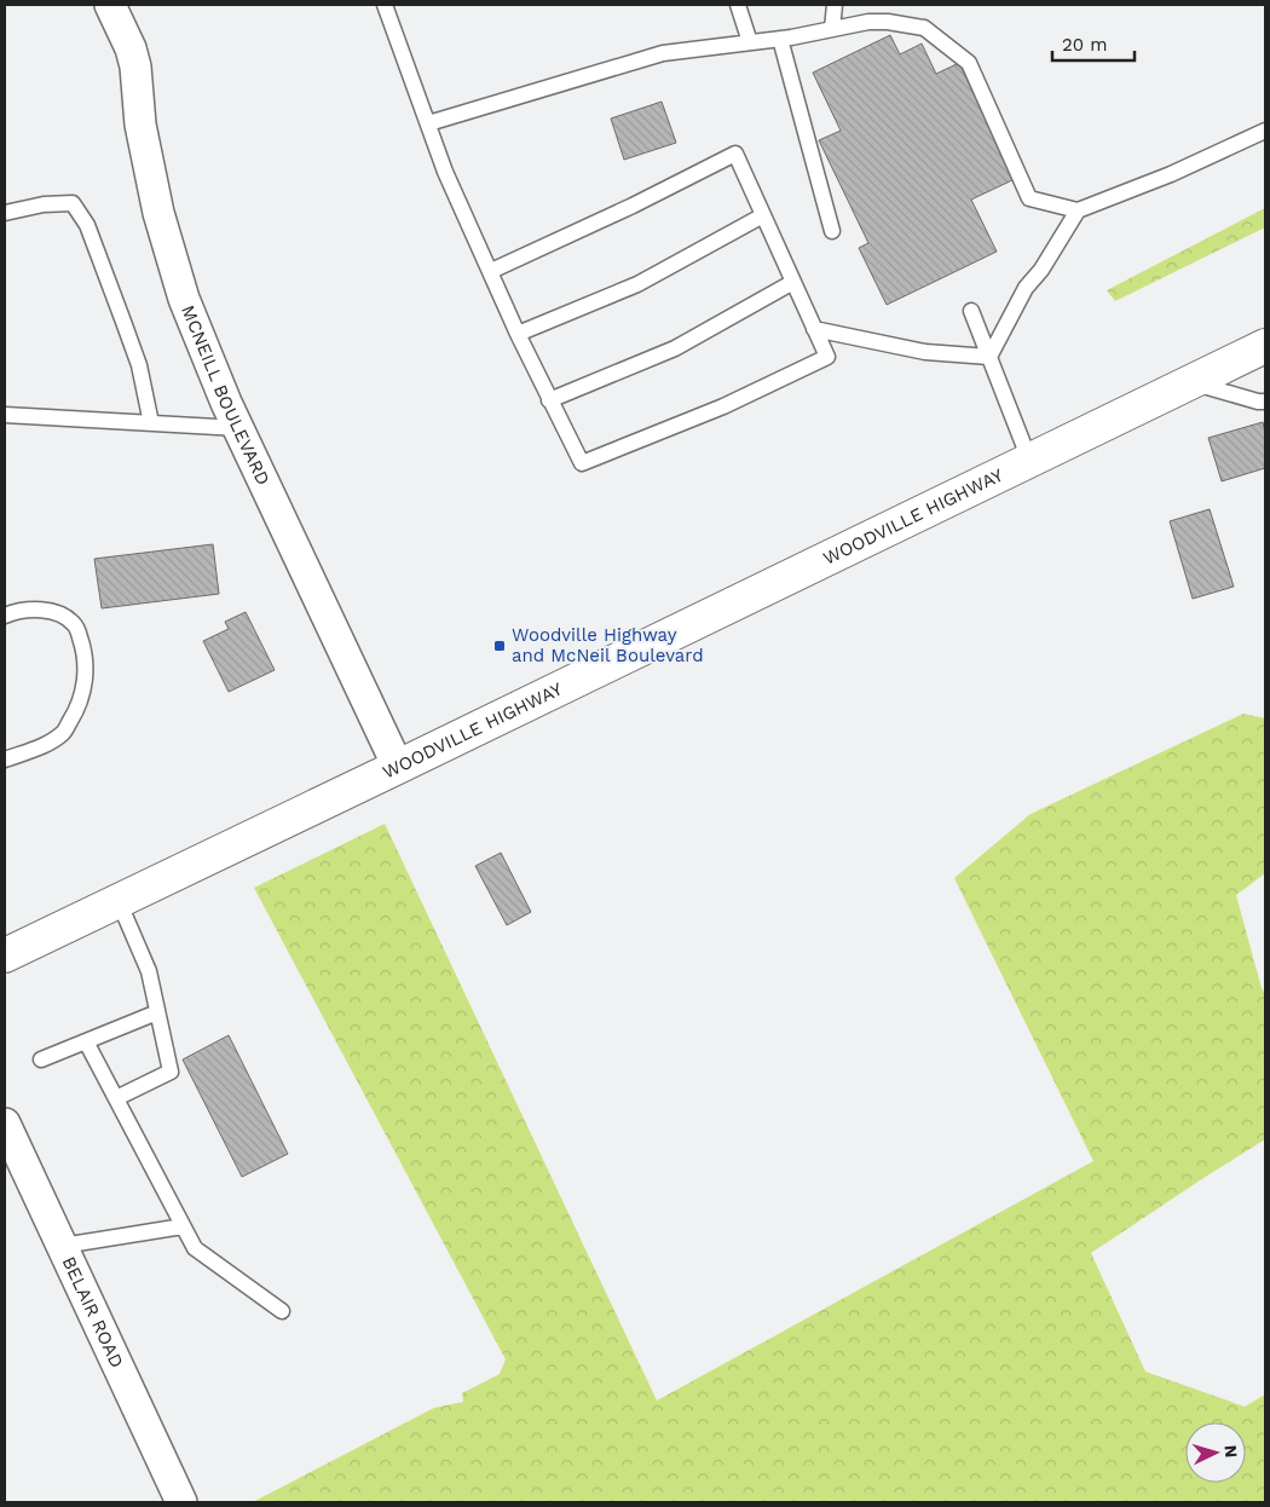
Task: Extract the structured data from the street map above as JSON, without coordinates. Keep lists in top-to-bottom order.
{
  "streets": {
    "main road": ["WOODVILLE HIGHWAY"],
    "street": ["MCNEILL BOULEVARD", "BELAIR ROAD"]
  },
  "crossings": [
    ["MCNEILL BOULEVARD", "WOODVILLE HIGHWAY"]
  ],
  "places": {
    "transit": ["Woodville Highway and McNeil Boulevard"]
  },
  "scale_bar": "20 m",
  "north": "right"
}
